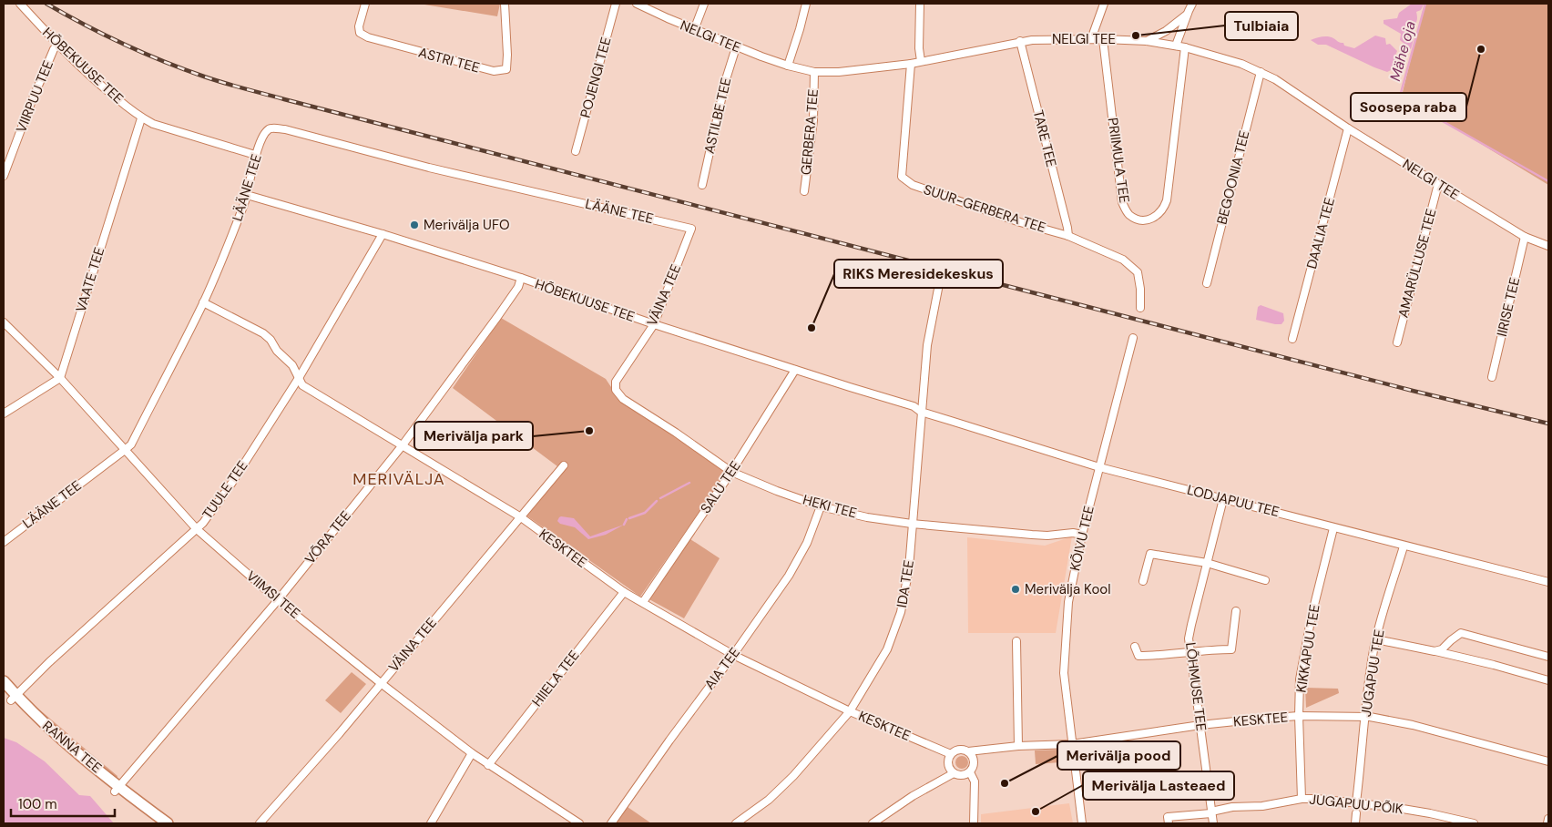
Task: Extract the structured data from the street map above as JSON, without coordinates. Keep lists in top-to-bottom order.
{
  "streets": {
    "main road": ["RANNA TEE"],
    "street": [
      "NELGI TEE",
      "ASTRI TEE",
      "HÕBEKUUSE TEE",
      "POJENGI TEE",
      "VIIRPUU TEE",
      "ASTILBE TEE",
      "GERBERA TEE",
      "TARE TEE",
      "PRIIMULA TEE",
      "BEGOONIA TEE",
      "LÄÄNE TEE",
      "SUUR-GERBERA TEE",
      "DAALIA TEE",
      "AMARÜLLUSE TEE",
      "VAATE TEE",
      "VÄINA TEE",
      "IIRISE TEE",
      "SALU TEE",
      "TUULE TEE",
      "LODJAPUU TEE",
      "HEKI TEE",
      "VÕRA TEE",
      "KÕIVU TEE",
      "KESKTEE",
      "IDA TEE",
      "VIIMSI TEE",
      "KIKKAPUU TEE",
      "AIA TEE",
      "JUGAPUU TEE",
      "HIIELA TEE",
      "LÕHMUSE TEE",
      "JUGAPUU PÕIK"
    ]
  },
  "crossings": [
    ["NELGI TEE", "ASTILBE TEE"],
    ["NELGI TEE", "GERBERA TEE"],
    ["NELGI TEE", "TARE TEE"],
    ["NELGI TEE", "PRIIMULA TEE"],
    ["NELGI TEE", "BEGOONIA TEE"],
    ["NELGI TEE", "SUUR-GERBERA TEE"],
    ["NELGI TEE", "DAALIA TEE"],
    ["NELGI TEE", "AMARÜLLUSE TEE"],
    ["NELGI TEE", "IIRISE TEE"],
    ["HÕBEKUUSE TEE", "VIIRPUU TEE"],
    ["HÕBEKUUSE TEE", "LÄÄNE TEE"],
    ["HÕBEKUUSE TEE", "VAATE TEE"],
    ["HÕBEKUUSE TEE", "VÄINA TEE"],
    ["HÕBEKUUSE TEE", "SALU TEE"],
    ["HÕBEKUUSE TEE", "TUULE TEE"],
    ["HÕBEKUUSE TEE", "LODJAPUU TEE"],
    ["HÕBEKUUSE TEE", "VÕRA TEE"],
    ["HÕBEKUUSE TEE", "IDA TEE"],
    ["TARE TEE", "SUUR-GERBERA TEE"],
    ["LÄÄNE TEE", "VÄINA TEE"],
    ["LÄÄNE TEE", "KESKTEE"],
    ["LÄÄNE TEE", "VIIMSI TEE"],
    ["VAATE TEE", "VIIMSI TEE"],
    ["VÄINA TEE", "HEKI TEE"],
    ["VÄINA TEE", "KESKTEE"],
    ["VÄINA TEE", "VIIMSI TEE"],
    ["SALU TEE", "HEKI TEE"],
    ["SALU TEE", "KESKTEE"],
    ["TUULE TEE", "KESKTEE"],
    ["TUULE TEE", "VIIMSI TEE"],
    ["TUULE TEE", "RANNA TEE"],
    ["LODJAPUU TEE", "KÕIVU TEE"],
    ["LODJAPUU TEE", "IDA TEE"],
    ["LODJAPUU TEE", "KIKKAPUU TEE"],
    ["LODJAPUU TEE", "JUGAPUU TEE"],
    ["LODJAPUU TEE", "LÕHMUSE TEE"],
    ["HEKI TEE", "KÕIVU TEE"],
    ["HEKI TEE", "IDA TEE"],
    ["HEKI TEE", "AIA TEE"],
    ["VÕRA TEE", "KESKTEE"],
    ["VÕRA TEE", "VIIMSI TEE"],
    ["VÕRA TEE", "RANNA TEE"],
    ["KÕIVU TEE", "KESKTEE"],
    ["KESKTEE", "IDA TEE"],
    ["KESKTEE", "KIKKAPUU TEE"],
    ["KESKTEE", "AIA TEE"],
    ["KESKTEE", "JUGAPUU TEE"],
    ["KESKTEE", "HIIELA TEE"],
    ["KESKTEE", "LÕHMUSE TEE"],
    ["VIIMSI TEE", "HIIELA TEE"],
    ["KIKKAPUU TEE", "JUGAPUU PÕIK"],
    ["JUGAPUU TEE", "JUGAPUU PÕIK"],
    ["LÕHMUSE TEE", "JUGAPUU PÕIK"]
  ],
  "districts": ["MERIVÄLJA"],
  "water": ["Mähe oja"],
  "places": [
    "Tulbiaia",
    "Soosepa raba",
    "Merivälja UFO",
    "RIKS Meresidekeskus",
    "Merivälja park",
    "Merivälja Kool",
    "Merivälja pood",
    "Merivälja Lasteaed"
  ],
  "scale_bar": "100 m"
}
